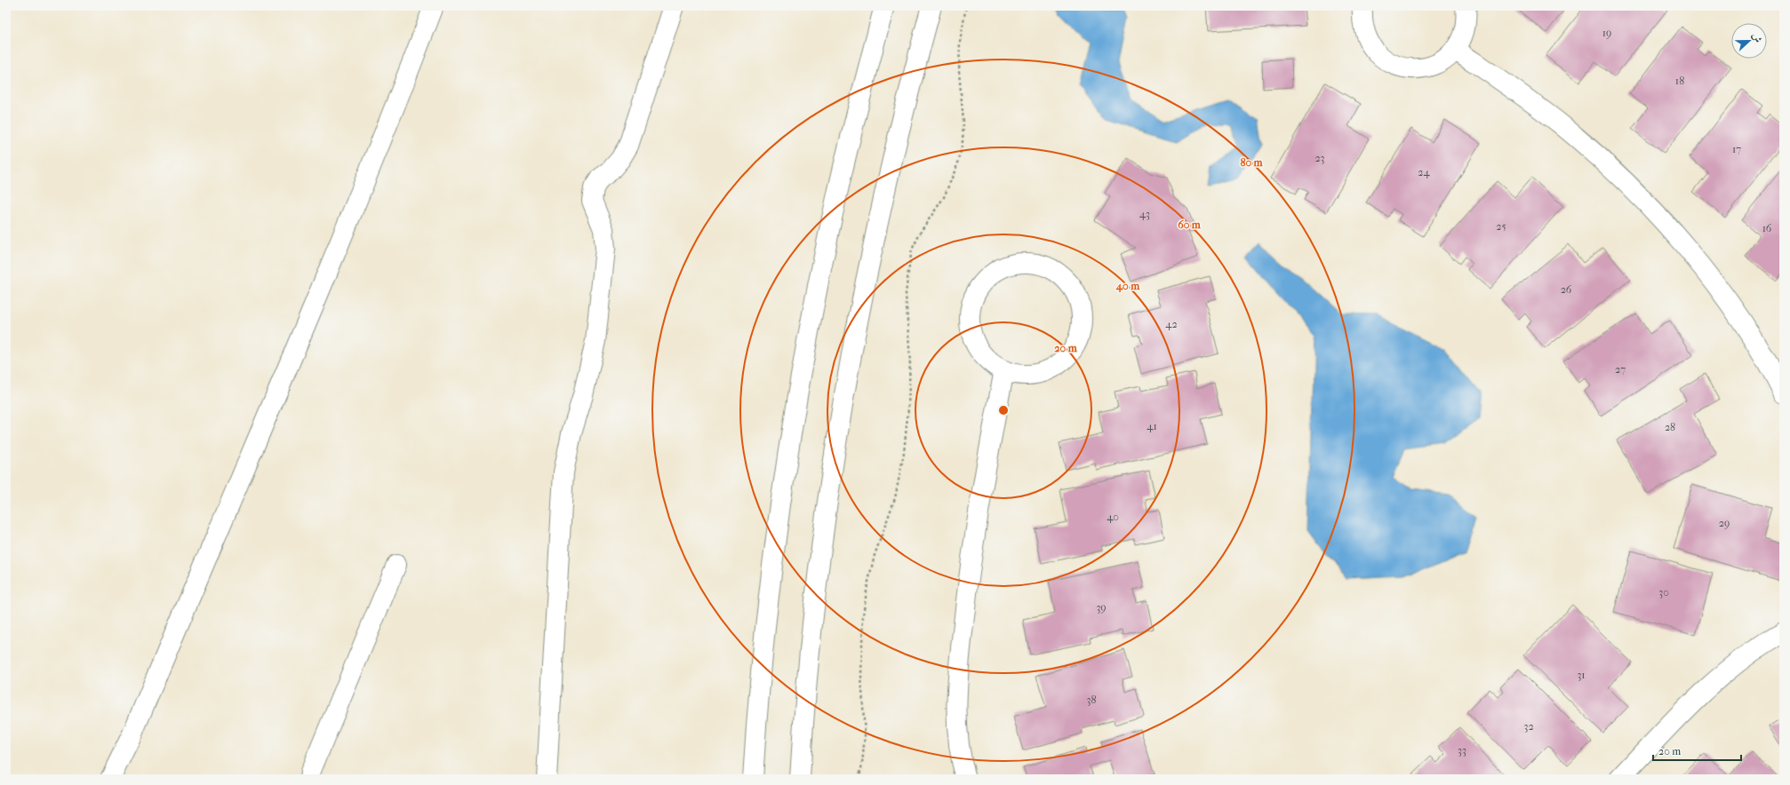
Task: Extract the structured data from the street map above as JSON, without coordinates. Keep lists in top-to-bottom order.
{
  "house_numbers": [
    "19",
    "18",
    "17",
    "23",
    "24",
    "43",
    "25",
    "16",
    "26",
    "42",
    "27",
    "41",
    "28",
    "40",
    "29",
    "30",
    "39",
    "31",
    "38",
    "32",
    "33"
  ],
  "scale_bar": "20 m",
  "north": "right",
  "rings": [
    "80 m",
    "60 m",
    "40 m",
    "20 m"
  ]
}
